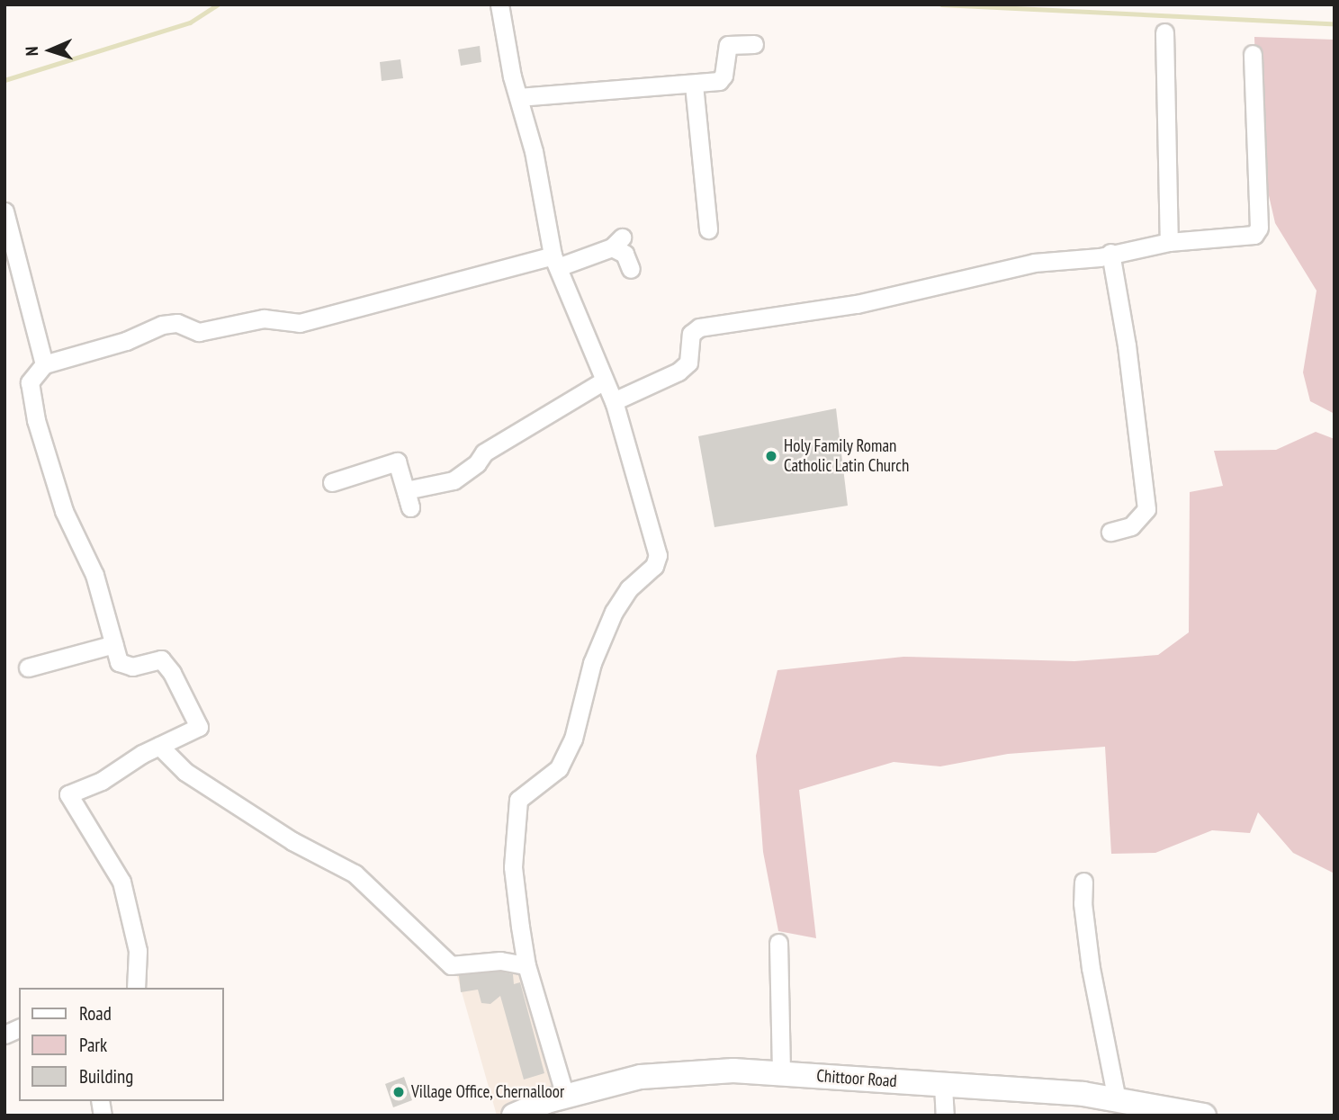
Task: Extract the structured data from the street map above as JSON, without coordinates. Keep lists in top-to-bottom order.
{
  "streets": {
    "main road": ["Chittoor Road"]
  },
  "places": ["Holy Family Roman Catholic Latin Church", "Village Office, Chernalloor"],
  "legend": ["Road", "Park", "Building"],
  "north": "left"
}
